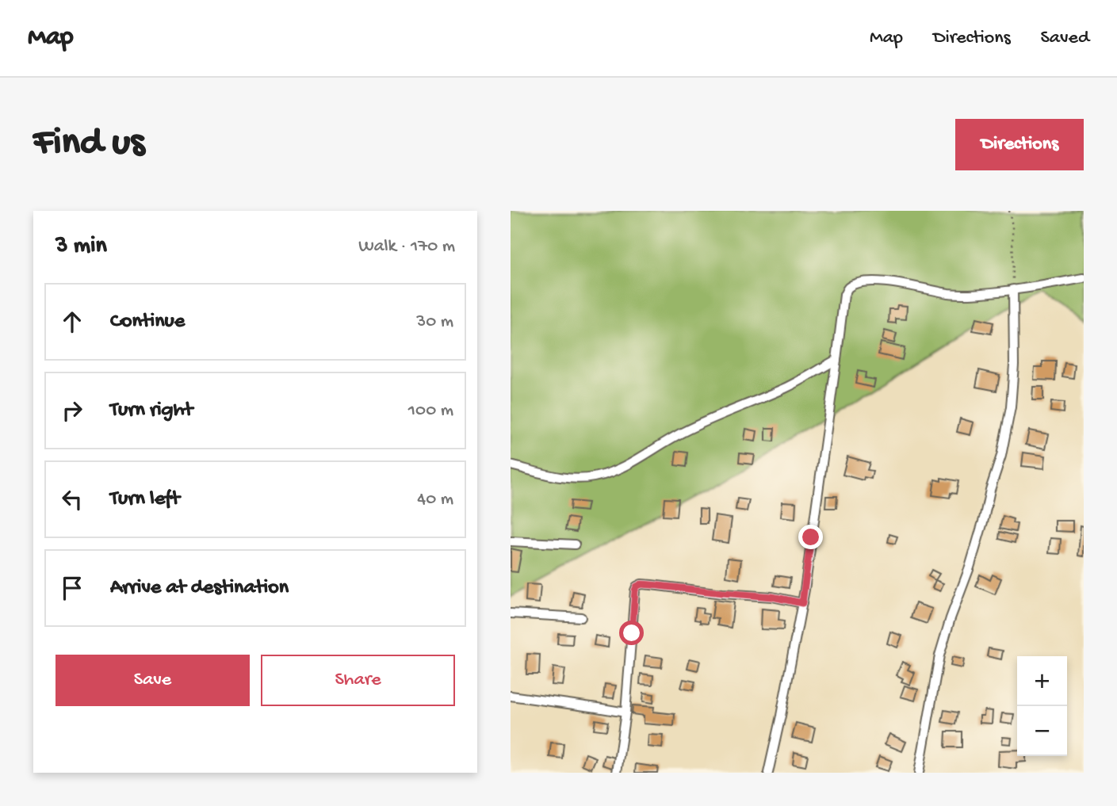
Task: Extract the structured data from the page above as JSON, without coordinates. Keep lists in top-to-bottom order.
{
  "page": {
    "header": "Map",
    "nav": ["Map", "Directions", "Saved"],
    "buttons": [
      "Directions",
      ["Save", "Share"]
    ],
    "title": "Find us",
    "heading": ["3 min", "Walk · 170 m"],
    "list": [
      ["Continue", "30 m"],
      ["Turn right", "100 m"],
      ["Turn left", "40 m"],
      "Arrive at destination"
    ],
    "map_buttons": ["+", "−"]
  }
}
